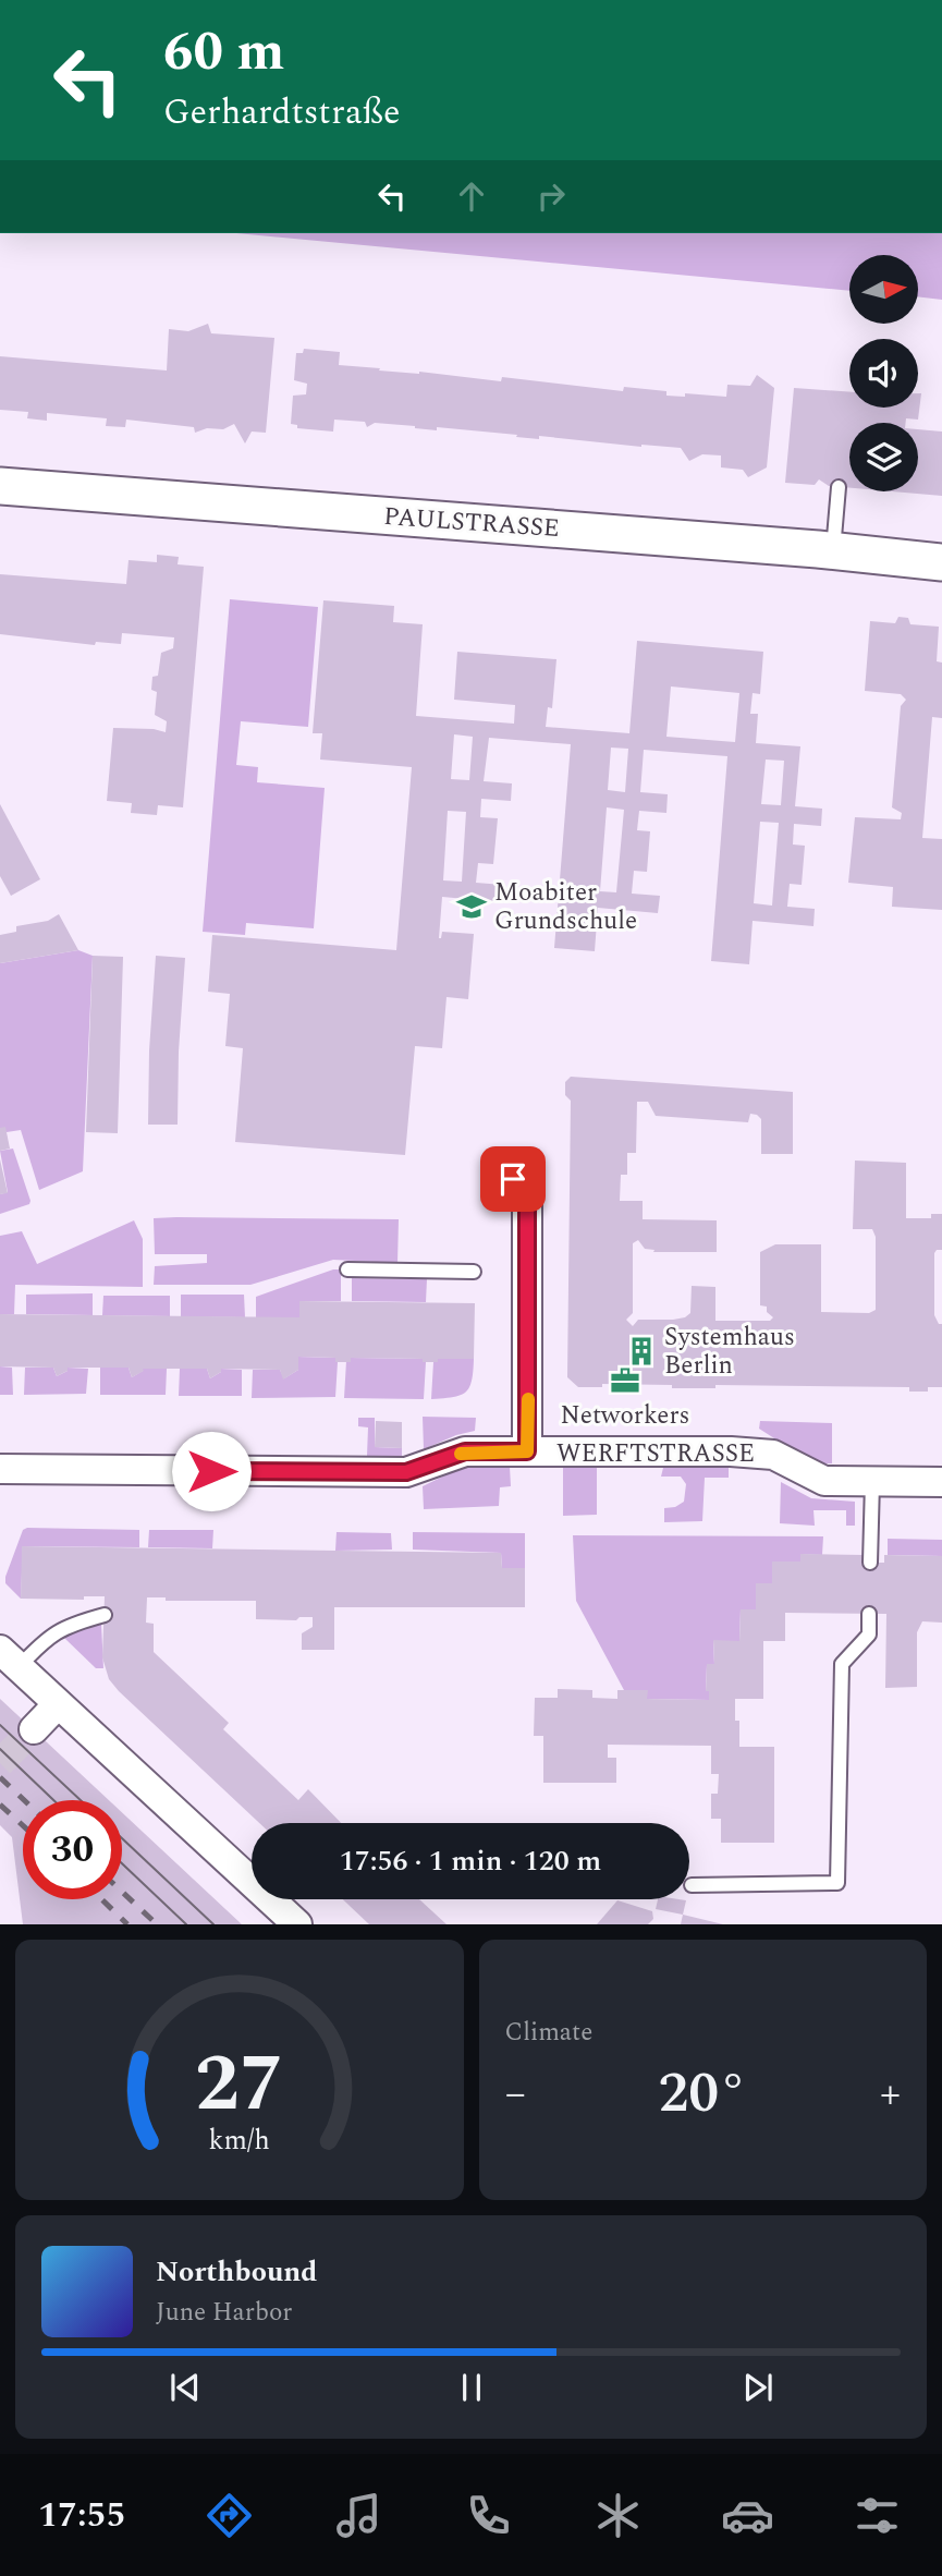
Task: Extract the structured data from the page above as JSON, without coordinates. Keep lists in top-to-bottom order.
{
  "streets": {
    "street": ["PAULSTRASSE", "WERFTSTRASSE"]
  },
  "places": {
    "school or university": ["Moabiter Grundschule"],
    "building": ["Systemhaus Berlin"],
    "office": ["Networkers"]
  },
  "north": "right",
  "page": {
    "turn": ["60 m", "Gerhardtstraße"],
    "limit": "30",
    "trip": "17:56 · 1 min · 120 m",
    "tile": "Climate",
    "heat": ["−", "20°", "+"],
    "song": ["Northbound", "June Harbor"],
    "tabs": "17:55",
    "gauge": ["27", "km/h"]
  }
}
